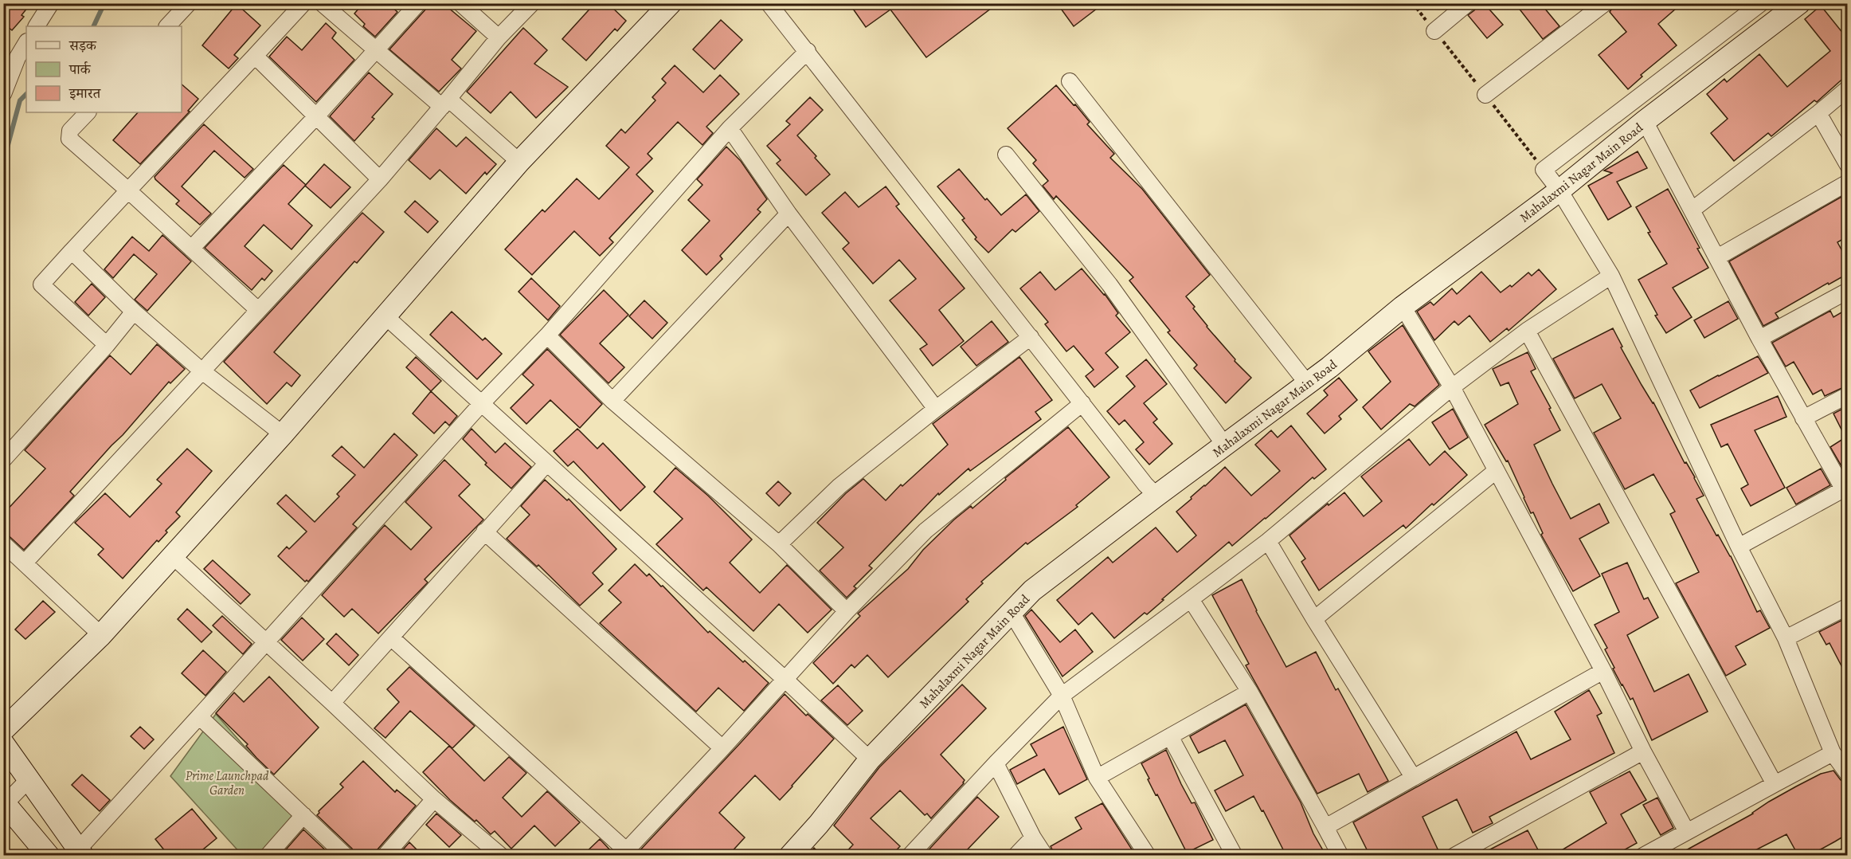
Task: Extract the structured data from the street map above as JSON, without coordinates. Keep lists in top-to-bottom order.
{
  "streets": {
    "street": ["Mahalaxmi Nagar Main Road"]
  },
  "parks": ["Prime Launchpad Garden"],
  "legend": ["सड़क", "पार्क", "इमारत"]
}
